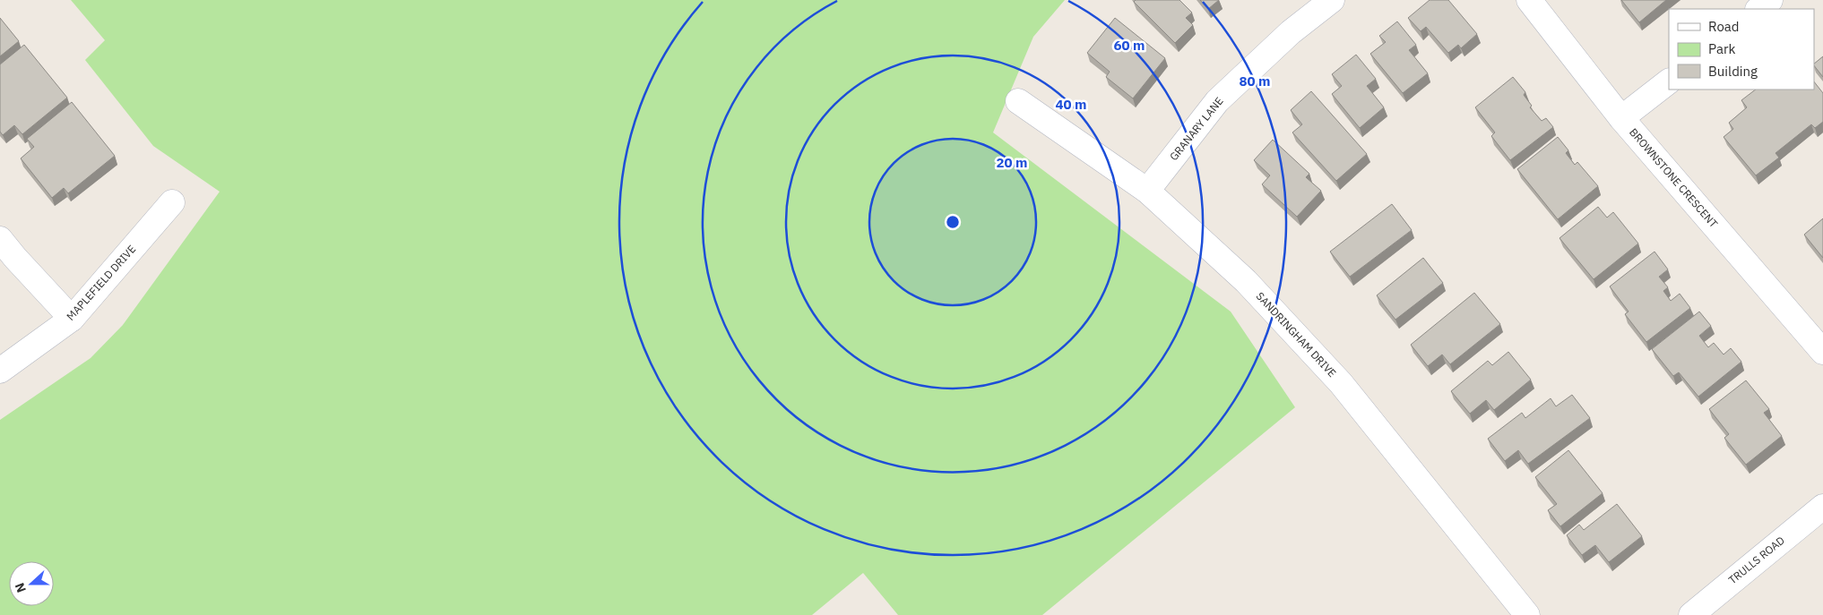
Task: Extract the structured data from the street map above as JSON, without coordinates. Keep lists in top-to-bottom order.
{
  "streets": {
    "street": [
      "GRANARY LANE",
      "BROWNSTONE CRESCENT",
      "MAPLEFIELD DRIVE",
      "SANDRINGHAM DRIVE",
      "TRULLS ROAD"
    ]
  },
  "crossings": [
    ["GRANARY LANE", "SANDRINGHAM DRIVE"]
  ],
  "legend": ["Road", "Park", "Building"],
  "north": "left",
  "rings": [
    "60 m",
    "80 m",
    "40 m",
    "20 m"
  ]
}
